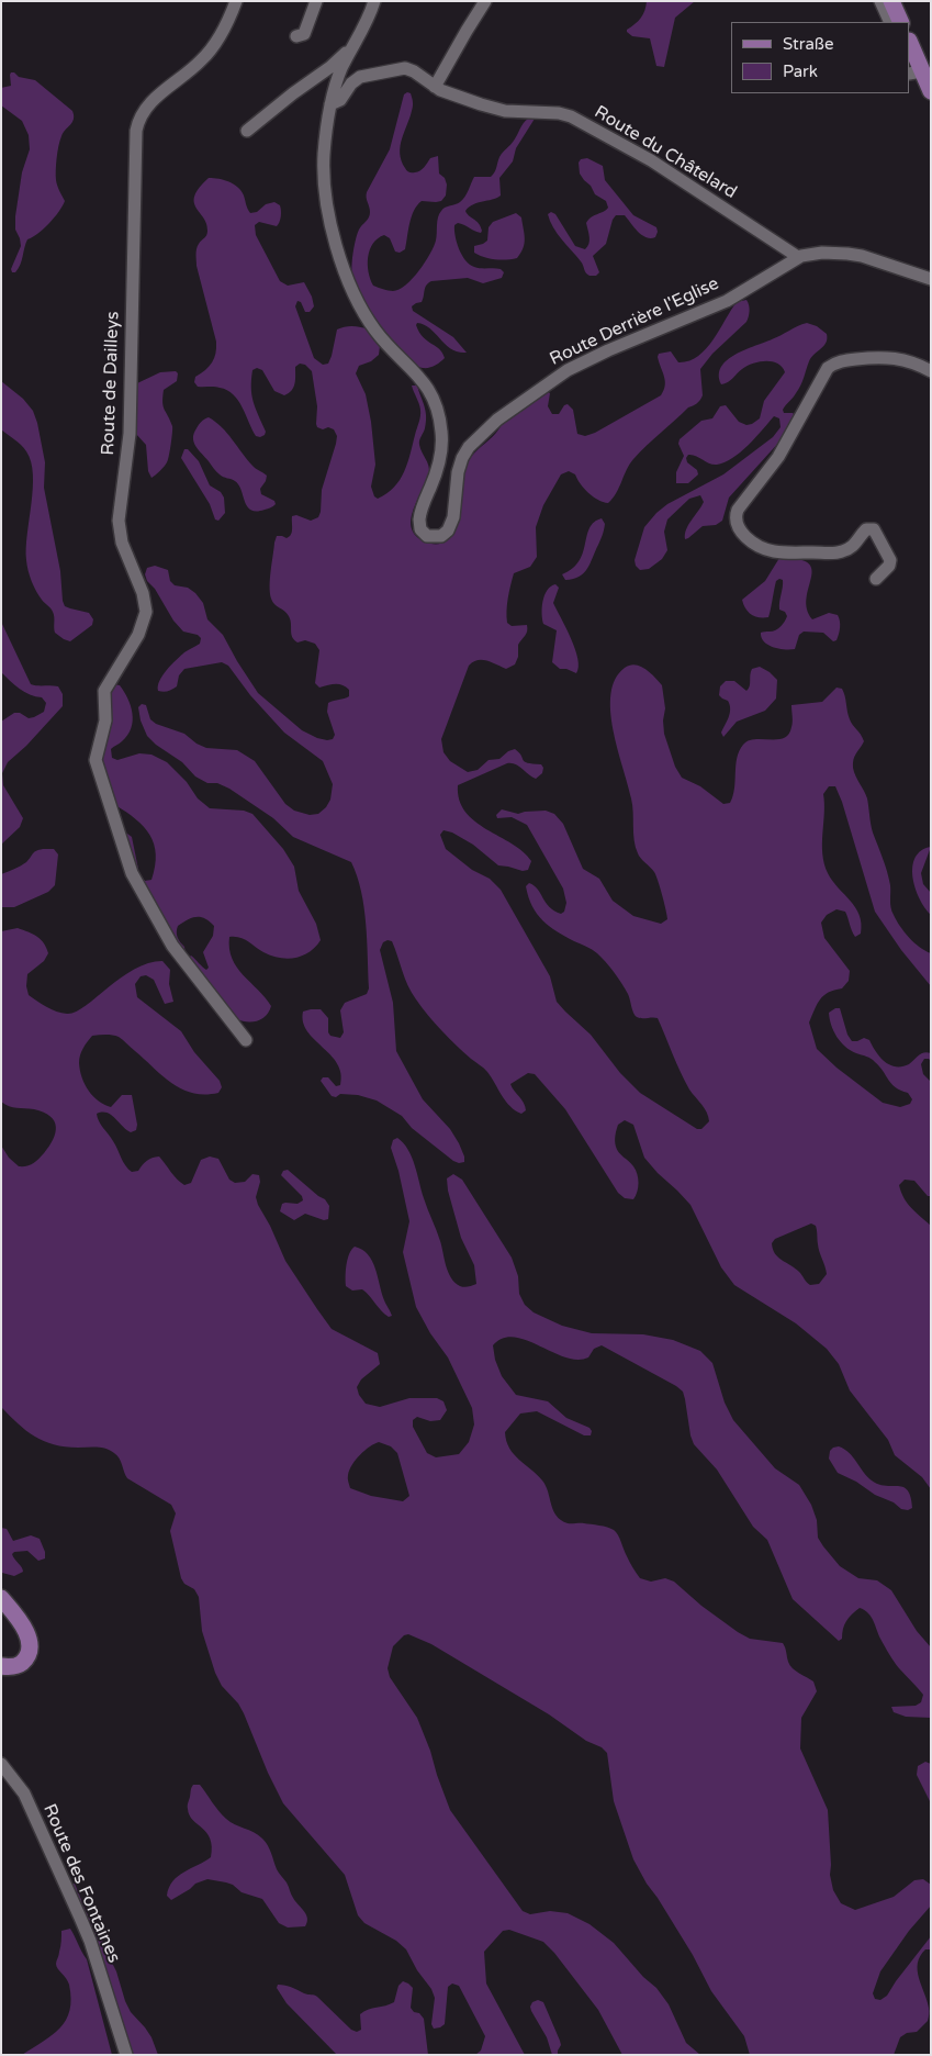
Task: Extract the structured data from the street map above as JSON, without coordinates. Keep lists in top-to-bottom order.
{
  "streets": {
    "street": [
      "Route du Châtelard",
      "Route Derrière l'Eglise",
      "Route de Dailleys",
      "Route des Fontaines"
    ]
  },
  "crossings": [
    ["Route du Châtelard", "Route Derrière l'Eglise"]
  ],
  "legend": ["Straße", "Park"]
}
